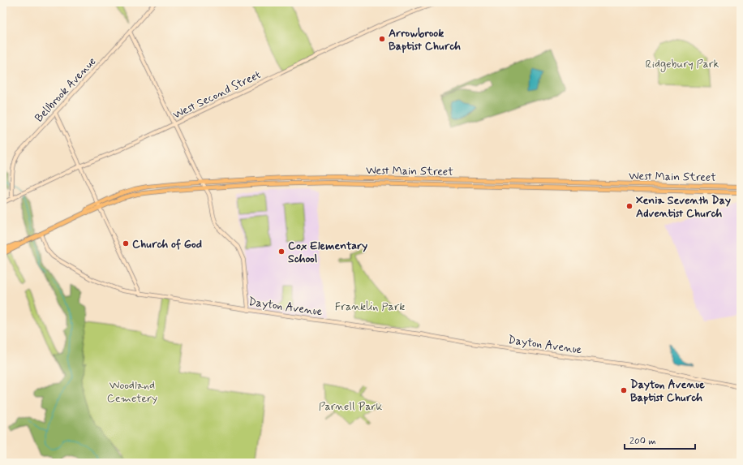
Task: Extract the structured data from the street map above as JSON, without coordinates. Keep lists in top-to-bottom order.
{
  "streets": {
    "main road": [
      "Bellbrook Avenue",
      "West Second Street",
      "West Main Street",
      "Dayton Avenue"
    ]
  },
  "crossings": [
    ["Bellbrook Avenue", "West Second Street"],
    ["West Main Street", "Dayton Avenue"]
  ],
  "parks": [
    "Ridgebury Park",
    "Franklin Park",
    "Woodland Cemetery",
    "Parnell Park"
  ],
  "places": [
    "Arrowbrook Baptist Church",
    "Xenia Seventh Day Adventist Church",
    "Church of God",
    "Cox Elementary School",
    "Dayton Avenue Baptist Church"
  ],
  "scale_bar": "200 m"
}
